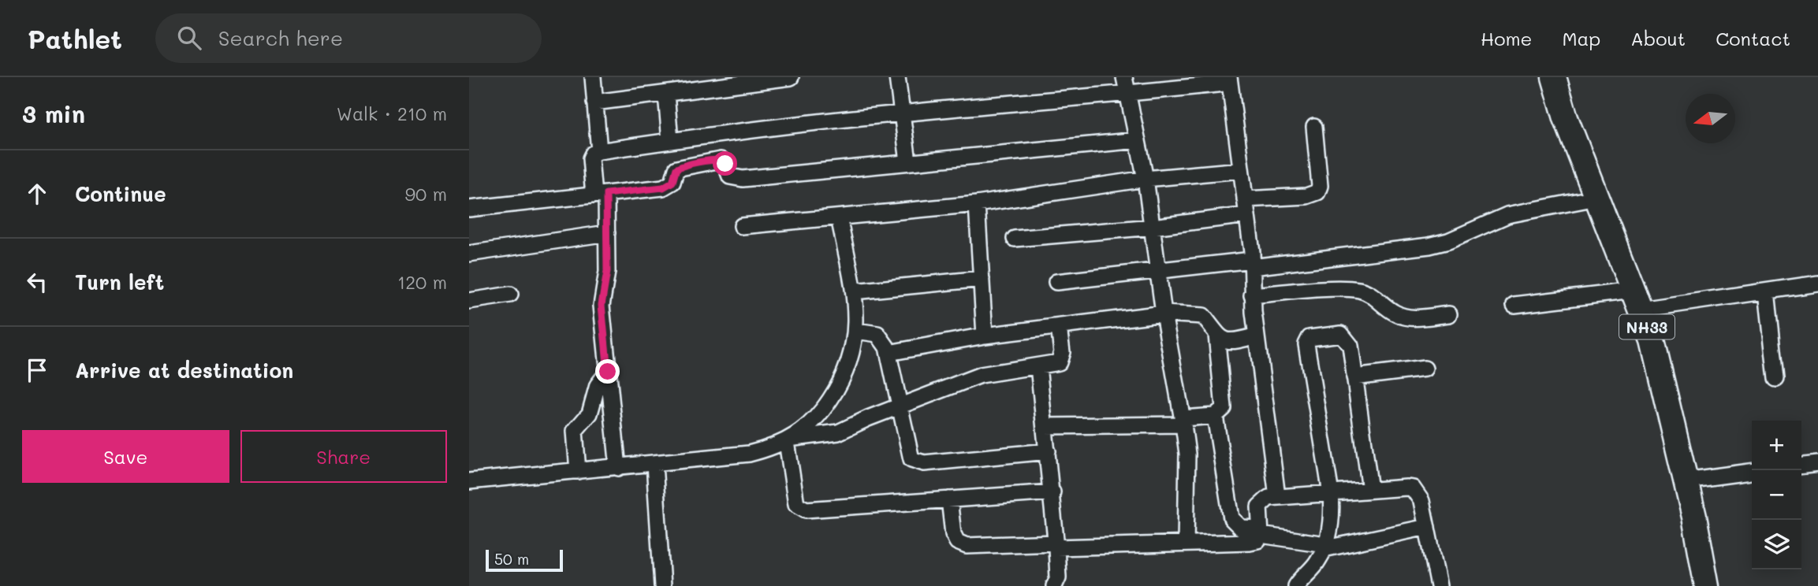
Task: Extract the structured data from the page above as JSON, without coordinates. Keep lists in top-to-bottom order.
{
  "streets": {
    "highway": ["NH33"]
  },
  "scale_bar": "50 m",
  "north": "left",
  "page": {
    "header": "Pathlet",
    "search": "Search here",
    "nav": [
      "Home",
      "Map",
      "About",
      "Contact"
    ],
    "heading": ["3 min", "Walk · 210 m"],
    "list": [
      ["Continue", "90 m"],
      ["Turn left", "120 m"],
      "Arrive at destination"
    ],
    "buttons": ["Save", "Share"],
    "map_buttons": ["+", "−"],
    "scale": "50 m"
  }
}
